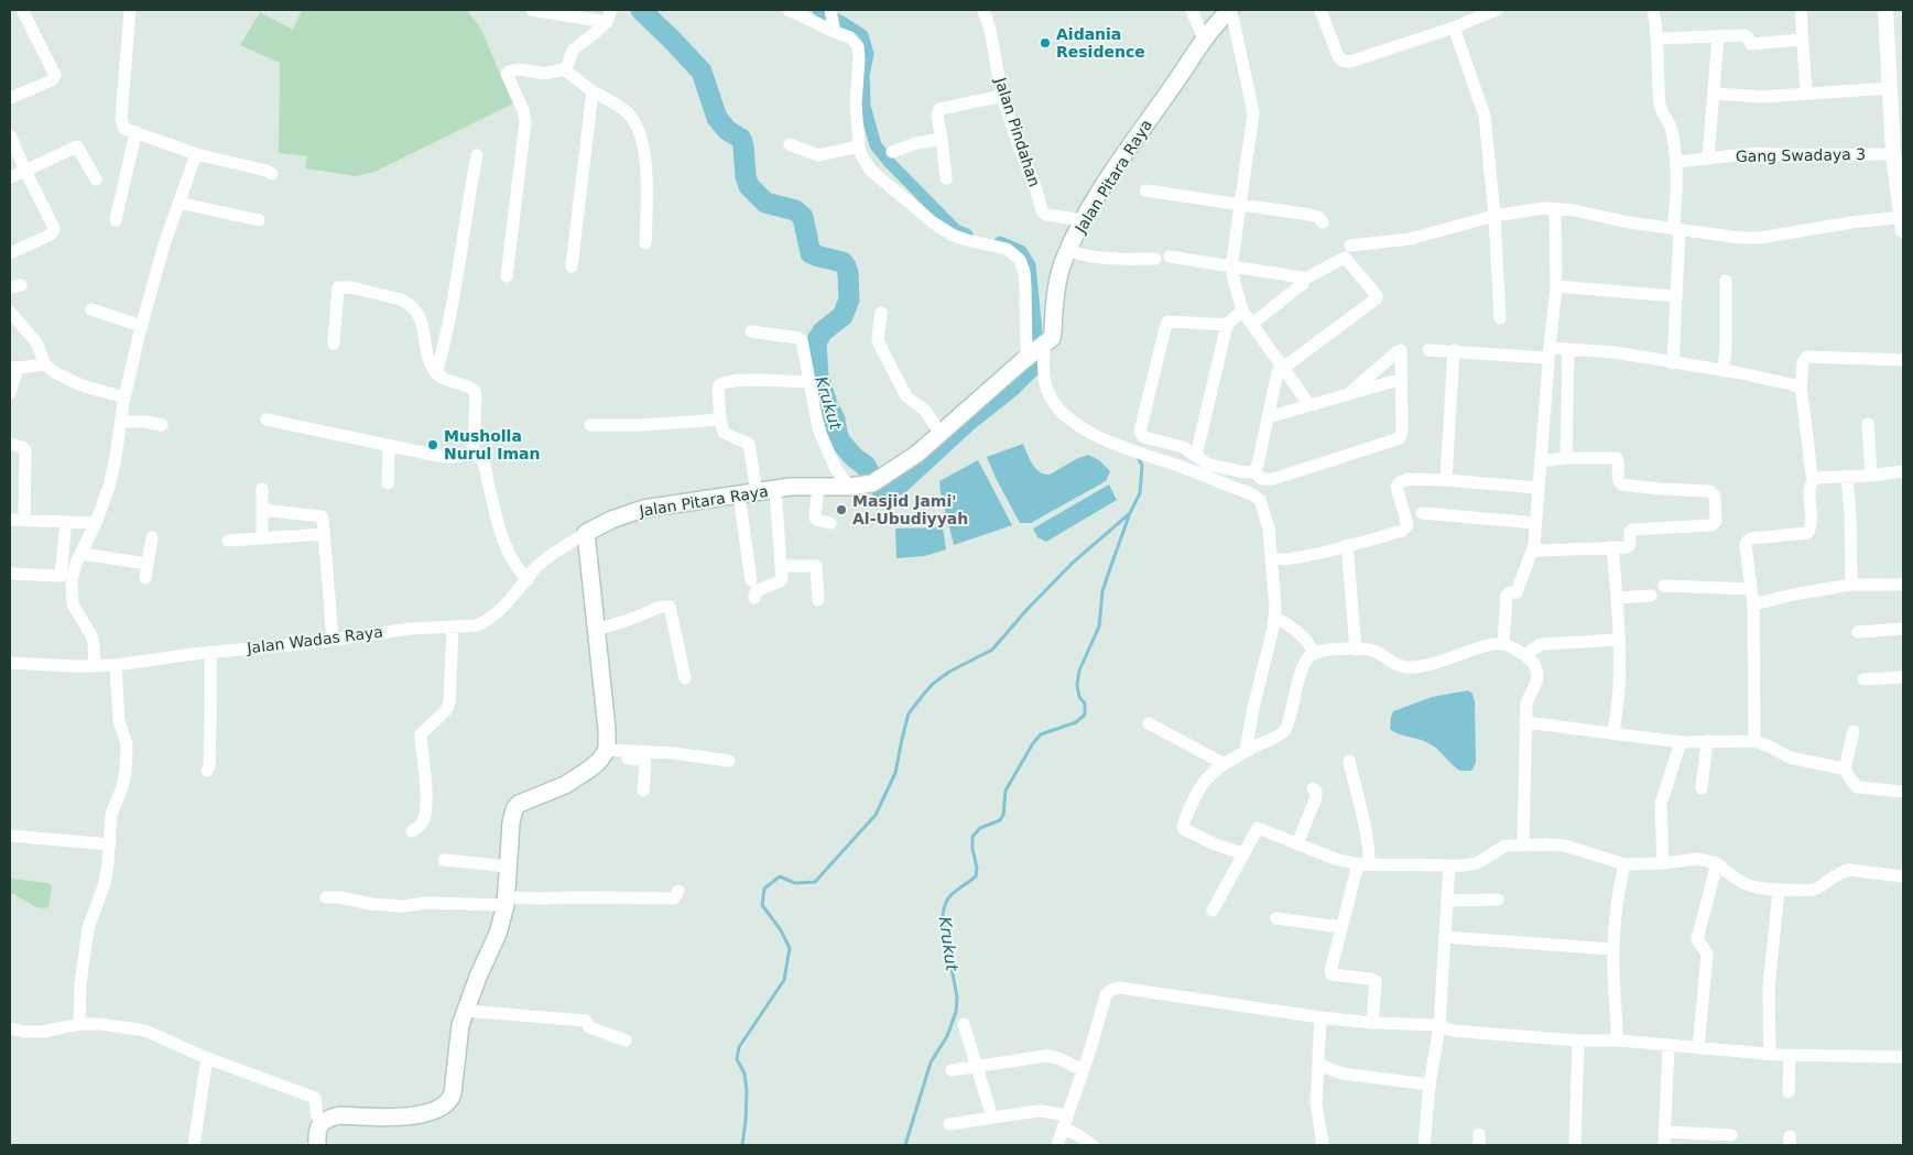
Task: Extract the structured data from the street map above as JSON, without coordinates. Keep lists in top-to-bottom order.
{
  "streets": {
    "main road": ["Jalan Pitara Raya"],
    "street": ["Jalan Pindahan", "Gang Swadaya 3", "Jalan Wadas Raya"]
  },
  "crossings": [
    ["Jalan Pindahan", "Jalan Pitara Raya"],
    ["Jalan Pitara Raya", "Jalan Wadas Raya"]
  ],
  "water": ["Krukut"],
  "places": ["Aidania Residence", "Musholla Nurul Iman", "Masjid Jami' Al-Ubudiyyah"]
}
